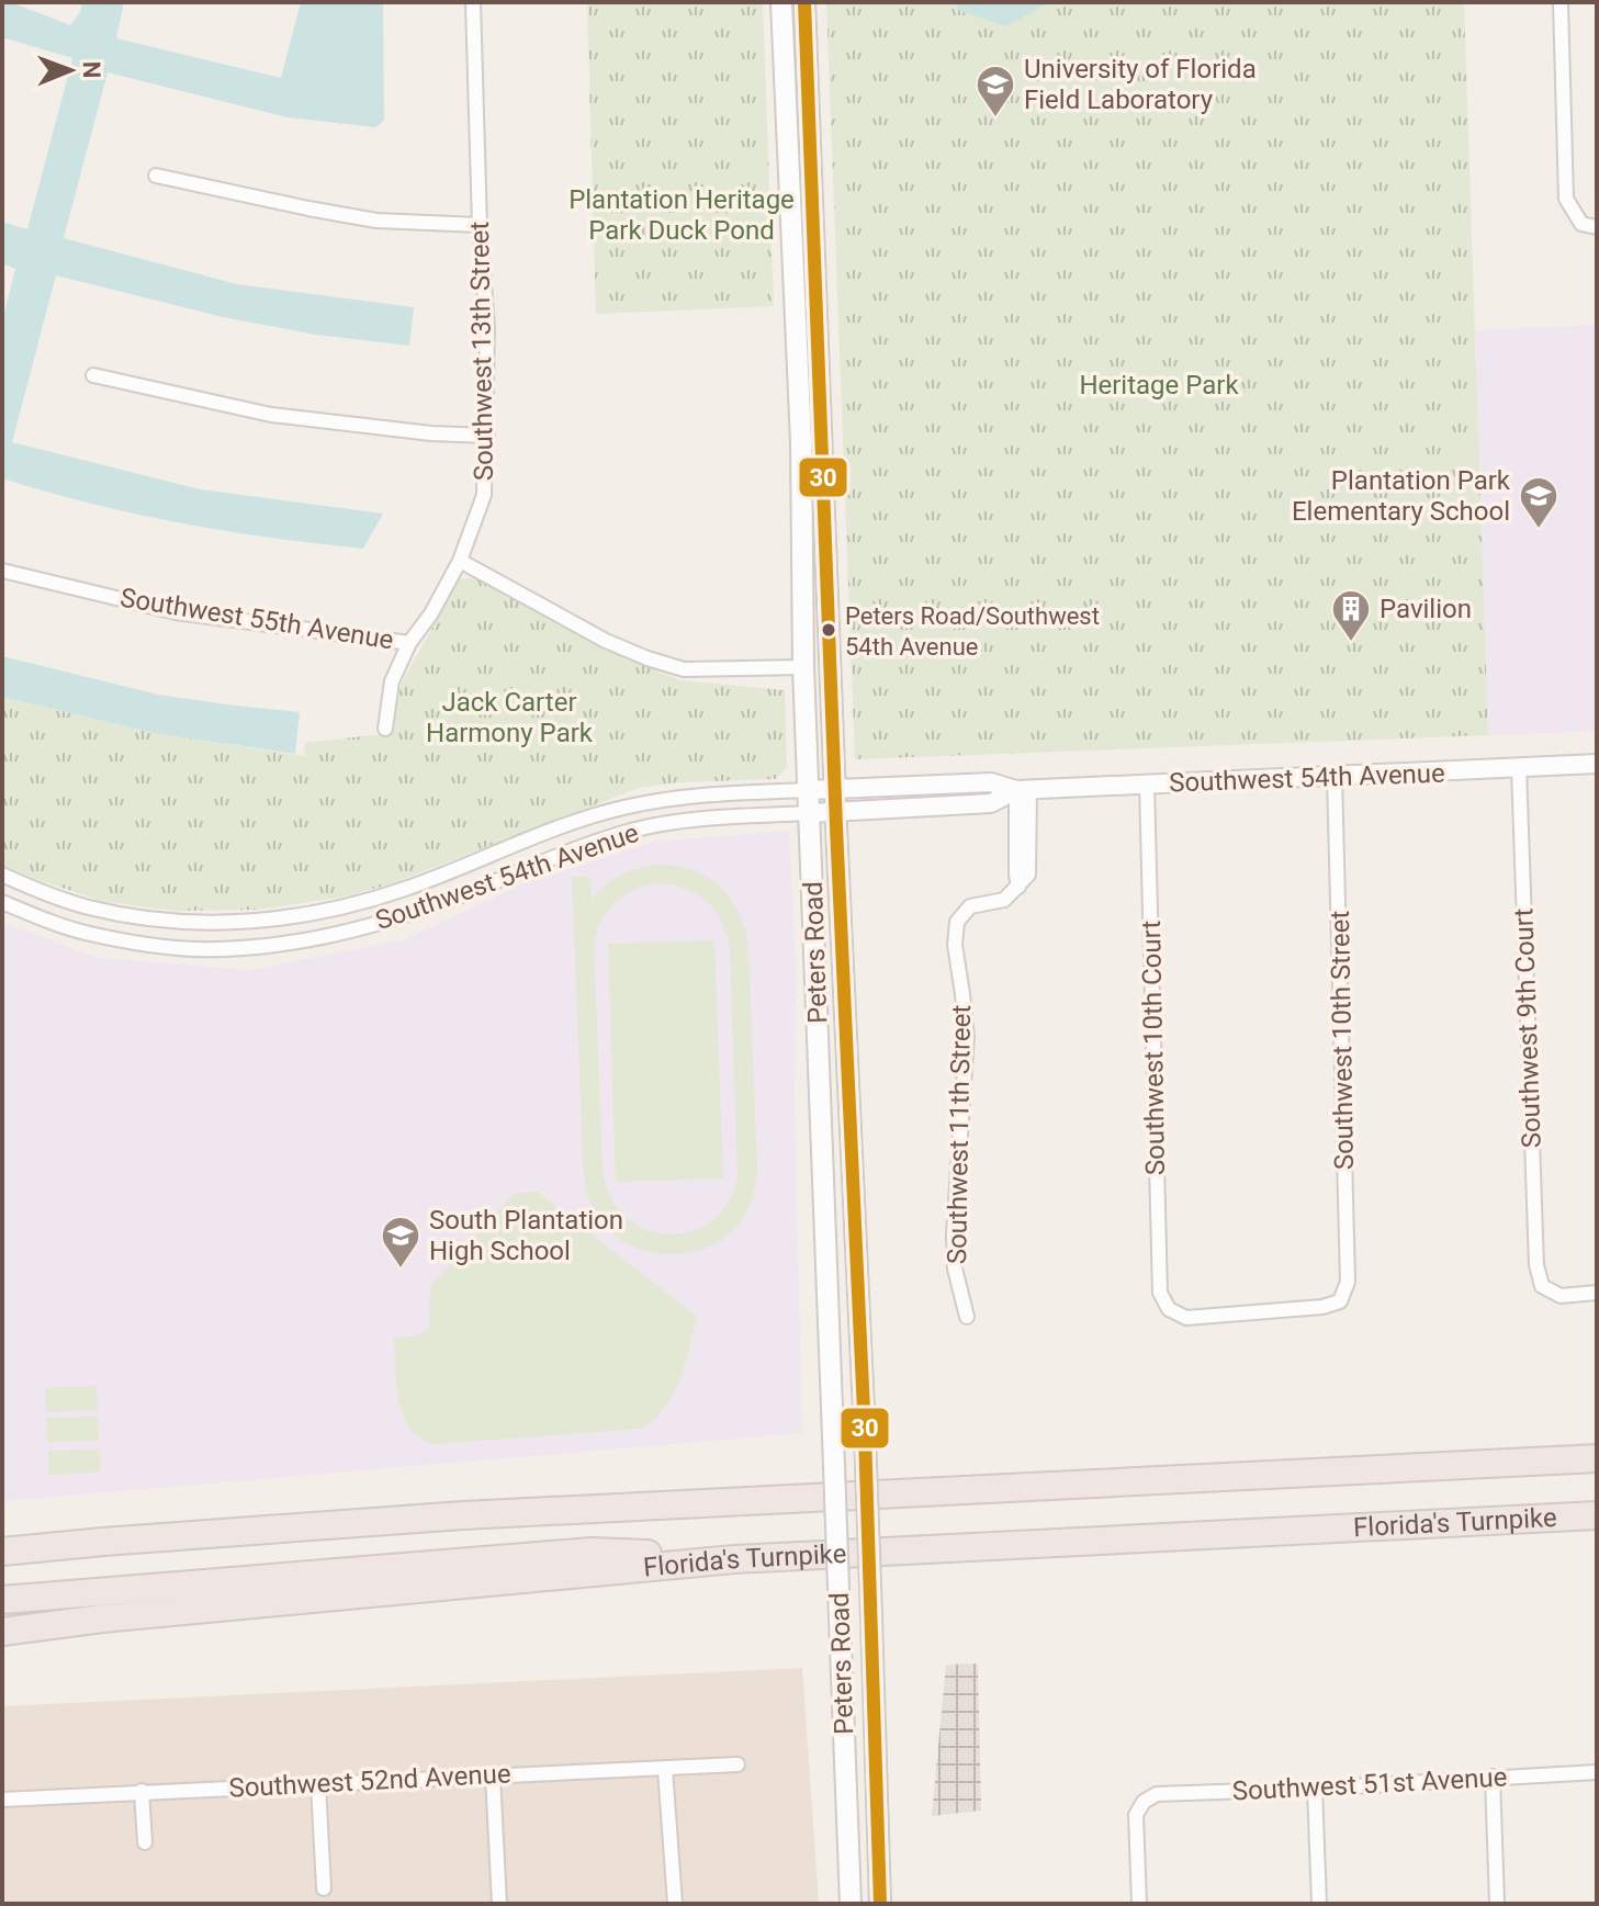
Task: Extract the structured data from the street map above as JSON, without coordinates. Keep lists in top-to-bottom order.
{
  "streets": {
    "highway": ["Florida's Turnpike"],
    "main road": ["Peters Road"],
    "street": [
      "Southwest 13th Street",
      "Southwest 55th Avenue",
      "Southwest 54th Avenue",
      "Southwest 9th Court",
      "Southwest 10th Street",
      "Southwest 10th Court",
      "Southwest 11th Street",
      "Southwest 52nd Avenue",
      "Southwest 51st Avenue"
    ]
  },
  "crossings": [
    ["Southwest 13th Street", "Southwest 55th Avenue"],
    ["Southwest 54th Avenue", "Peters Road"],
    ["Southwest 54th Avenue", "Southwest 9th Court"],
    ["Southwest 54th Avenue", "Southwest 10th Street"],
    ["Southwest 54th Avenue", "Southwest 10th Court"],
    ["Southwest 54th Avenue", "Southwest 11th Street"],
    ["Southwest 10th Street", "Southwest 10th Court"]
  ],
  "parks": ["Plantation Heritage Park Duck Pond", "Heritage Park", "Jack Carter Harmony Park"],
  "places": {
    "school or university": ["University of Florida Field Laboratory", "Plantation Park Elementary School", "South Plantation High School"],
    "other": ["Peters Road/Southwest 54th Avenue"],
    "building": ["Pavilion"]
  },
  "lines": ["transit line 30"],
  "north": "right"
}
